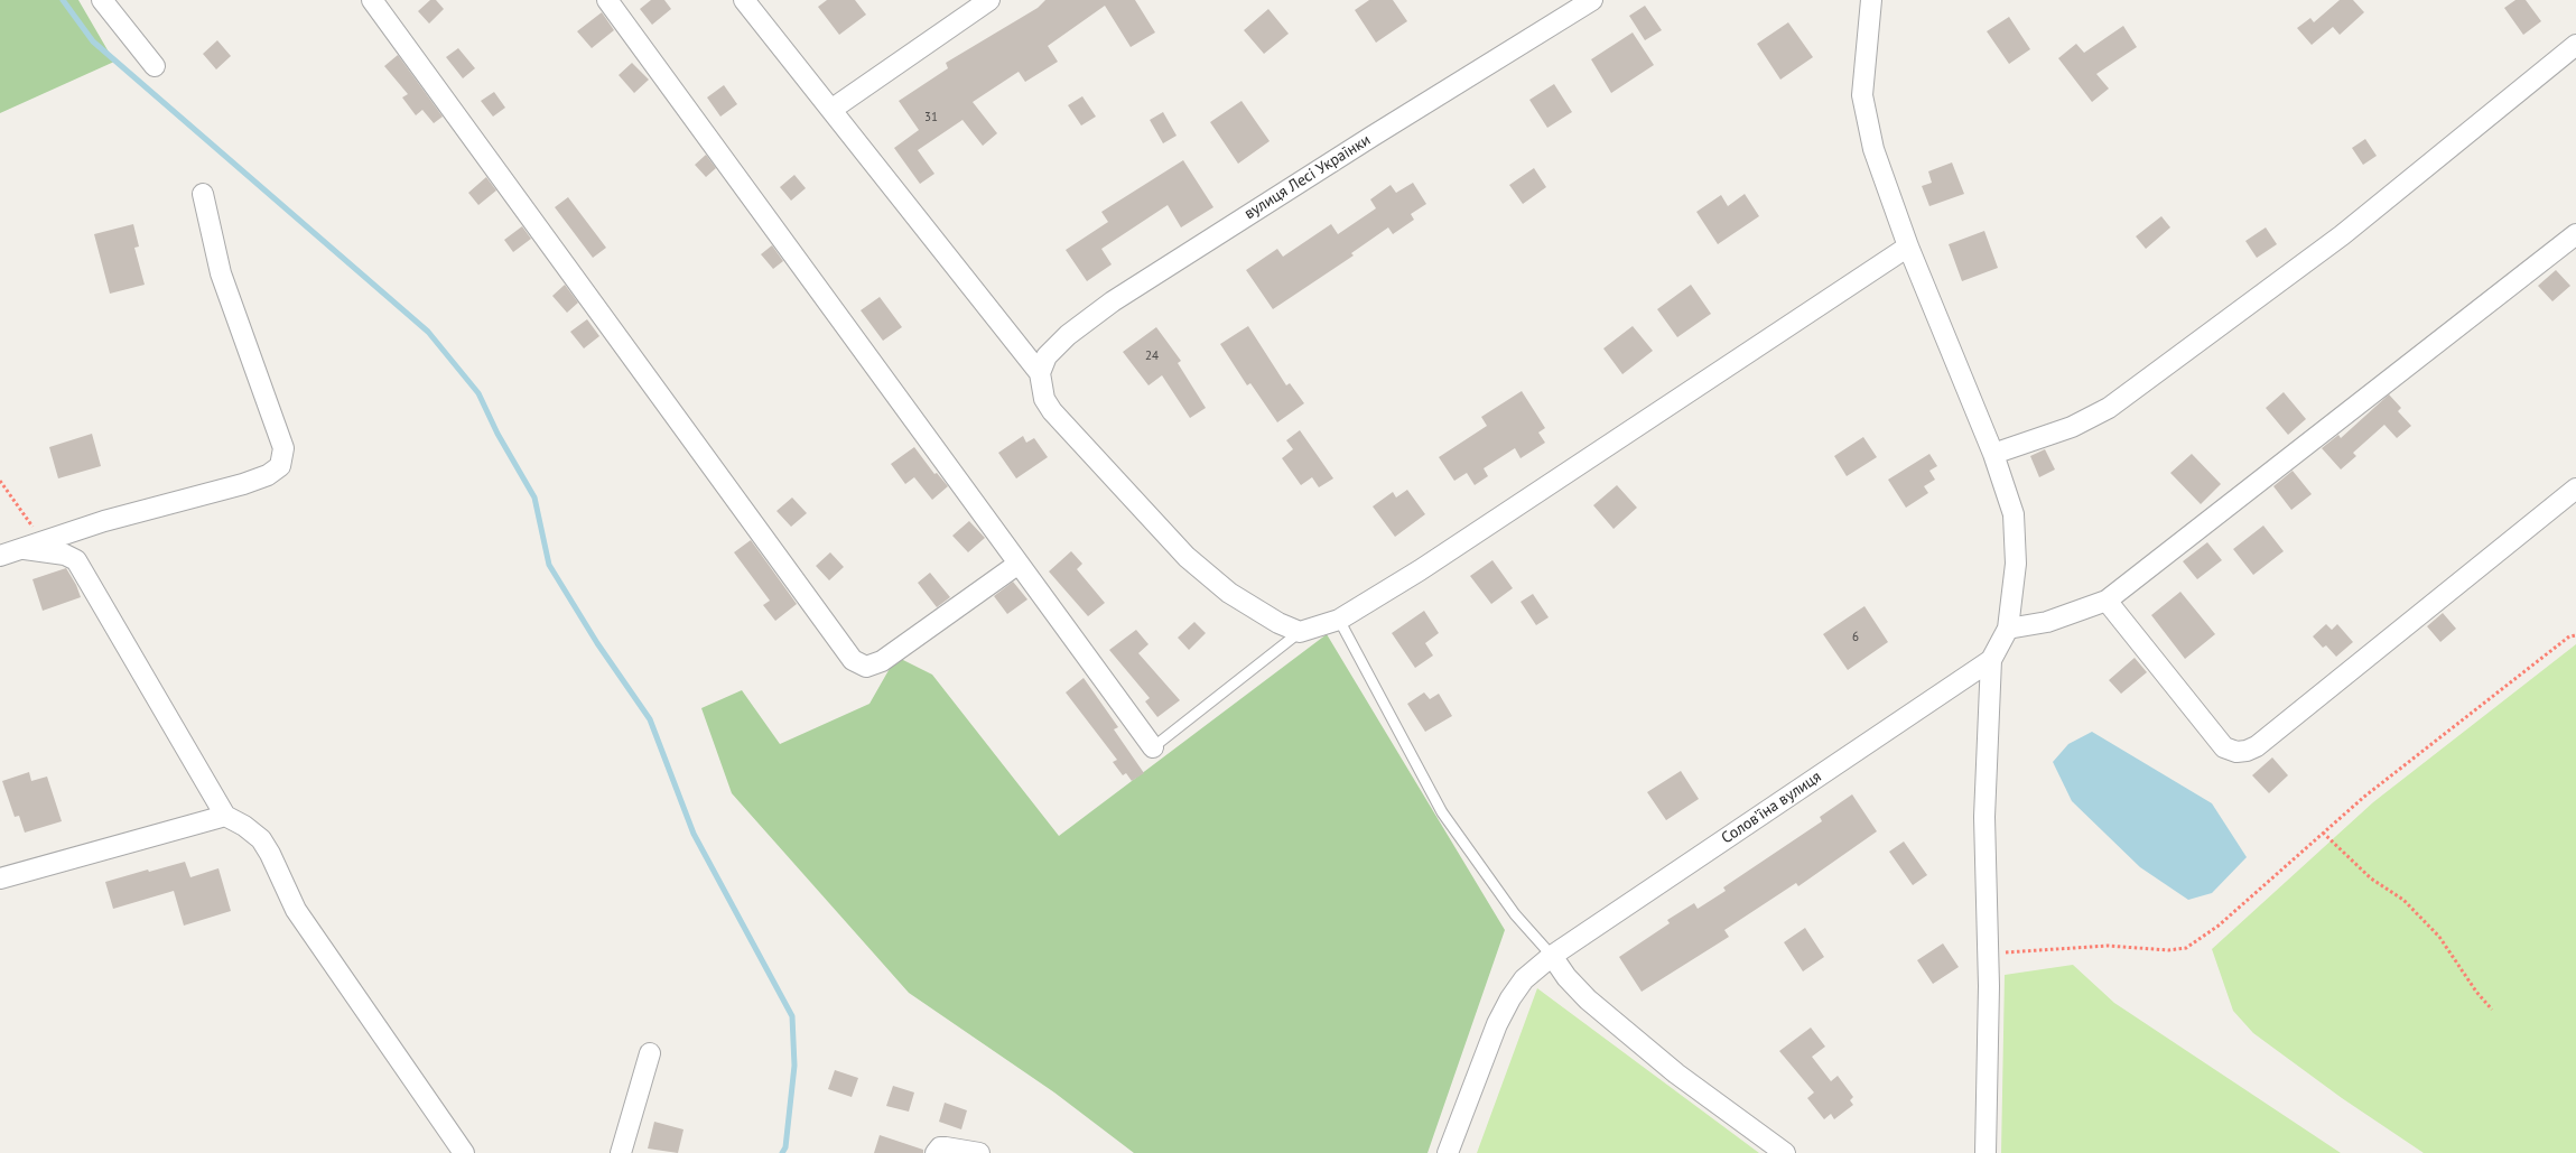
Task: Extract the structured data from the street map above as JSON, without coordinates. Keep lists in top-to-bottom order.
{
  "streets": {
    "street": ["вулиця Лесі Українки", "Соловʼїна вулиця"]
  },
  "house_numbers": ["31", "24", "6"]
}
